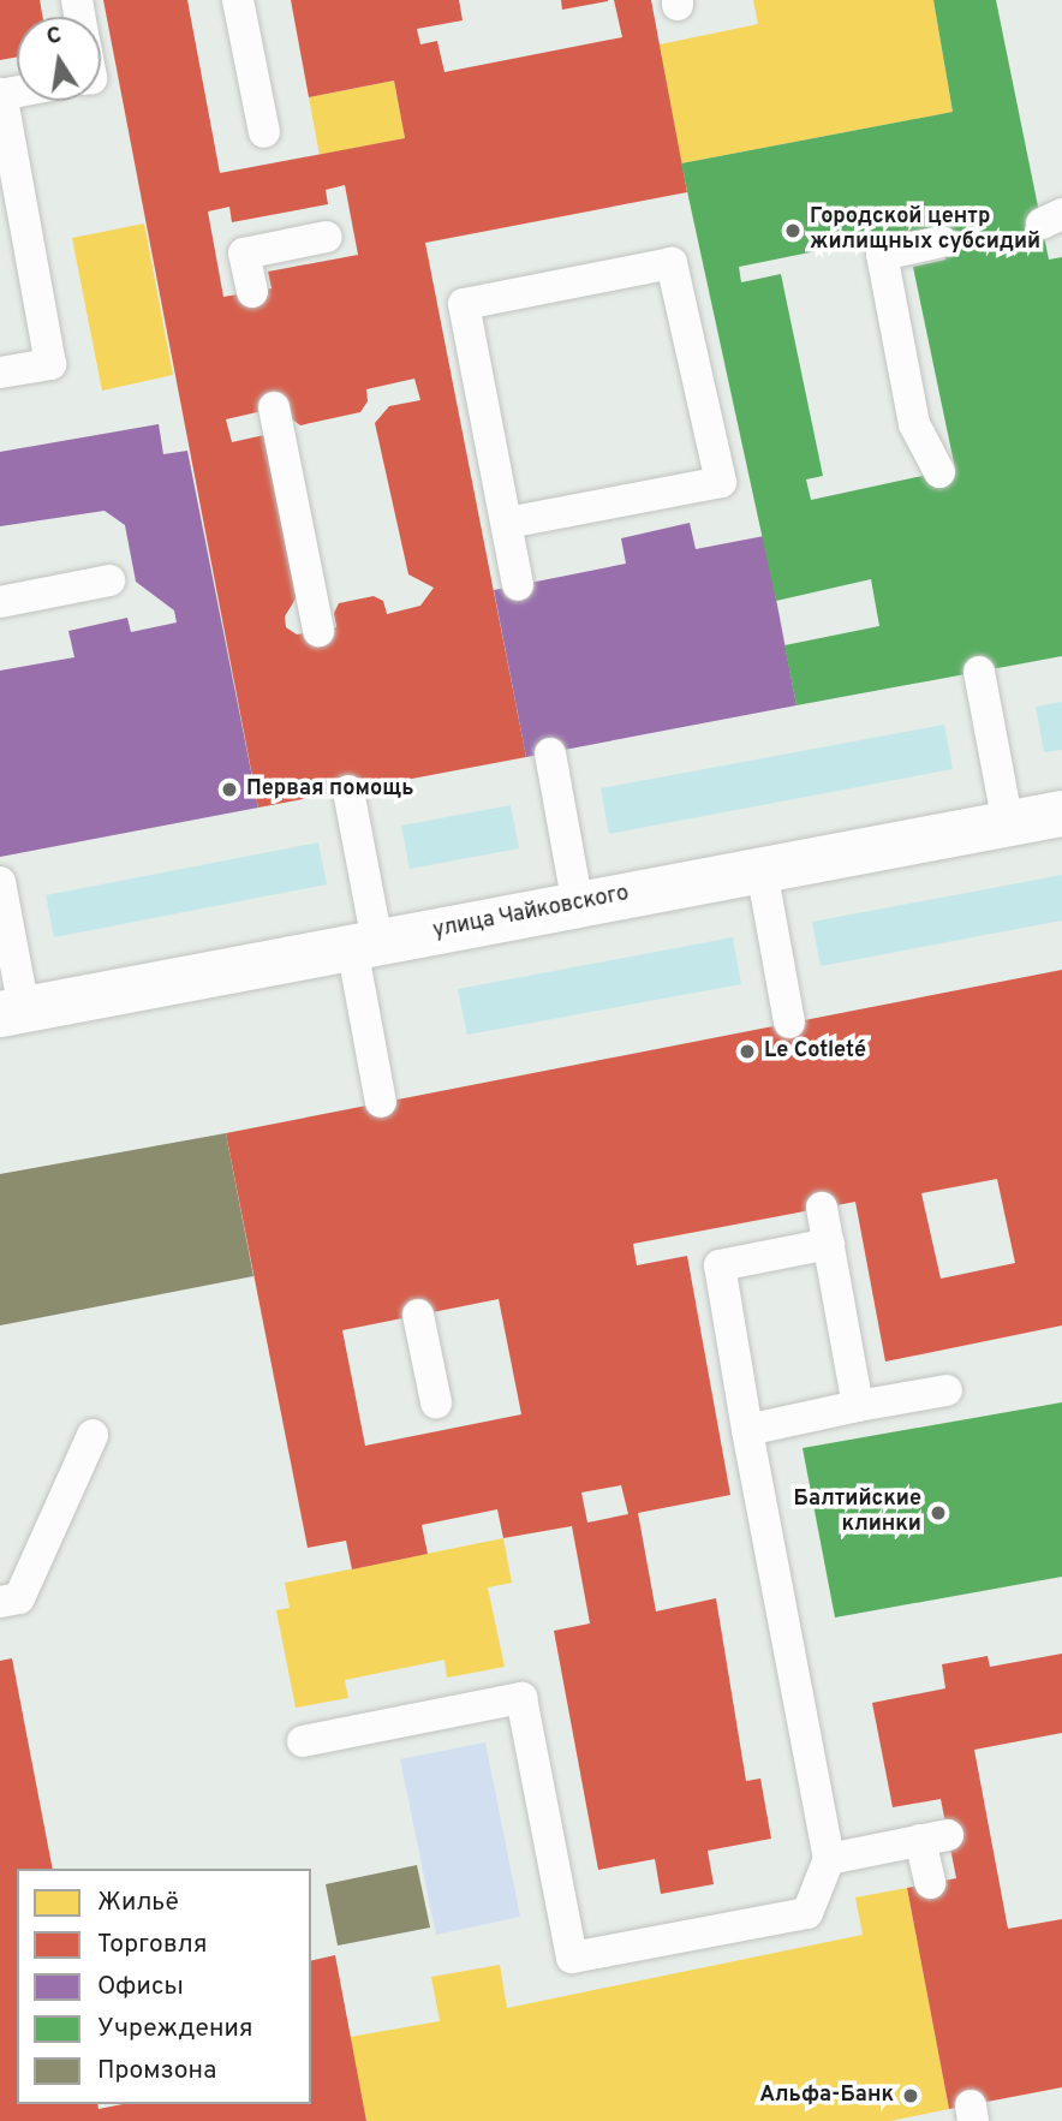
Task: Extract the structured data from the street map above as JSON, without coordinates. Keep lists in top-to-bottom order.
{
  "streets": {
    "street": ["улица Чайковского"]
  },
  "places": [
    "Городской центр жилищных субсидий",
    "Первая помощь",
    "Le Cotleté",
    "Балтийские клинки",
    "Альфа-Банк"
  ],
  "legend": [
    "Жильё",
    "Торговля",
    "Офисы",
    "Учреждения",
    "Промзона"
  ],
  "north": "top"
}
